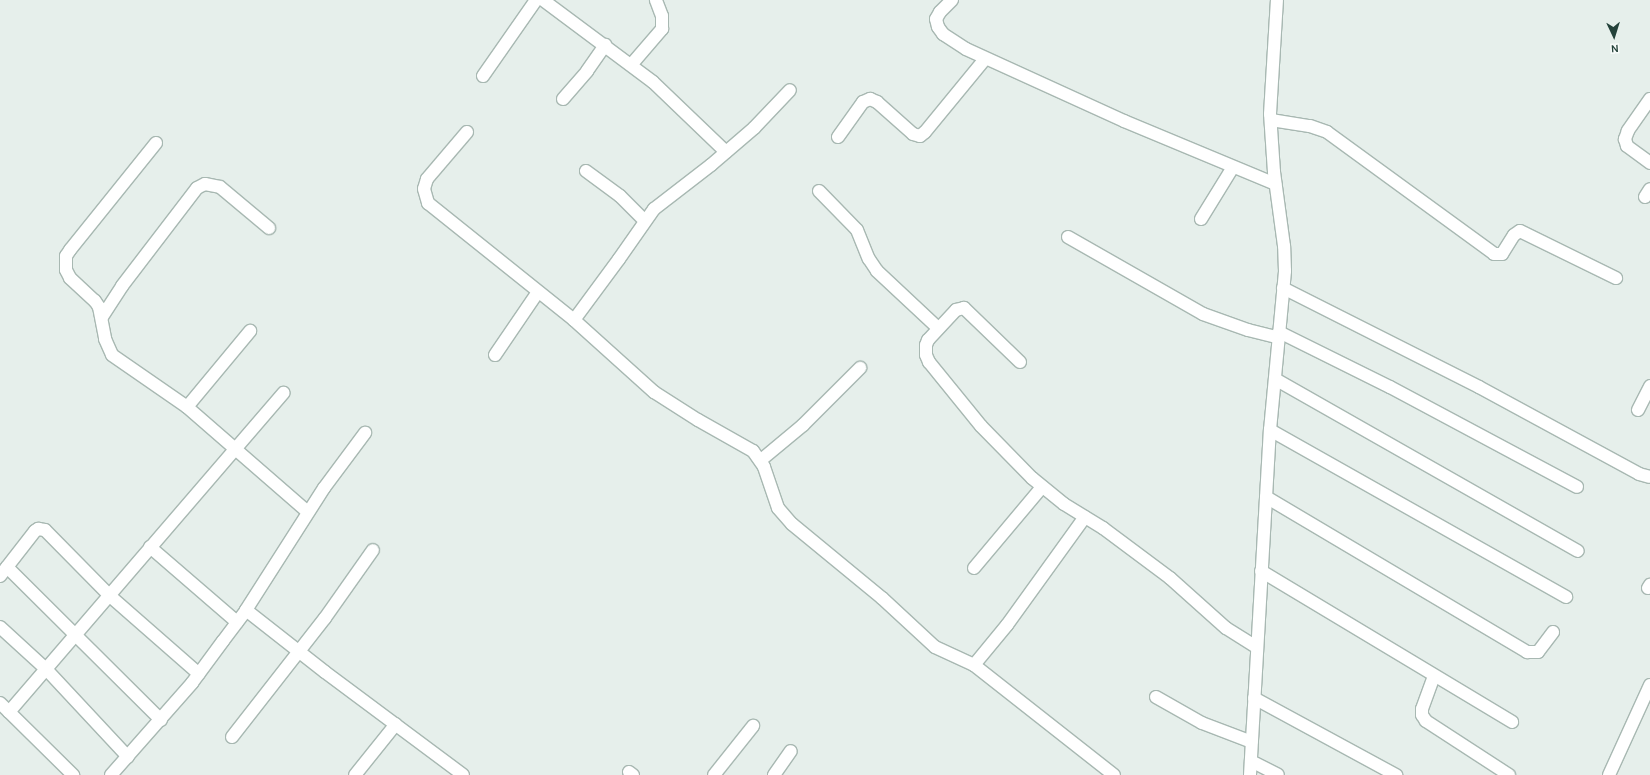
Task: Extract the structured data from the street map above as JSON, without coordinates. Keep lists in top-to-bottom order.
{
  "north": "bottom"
}
